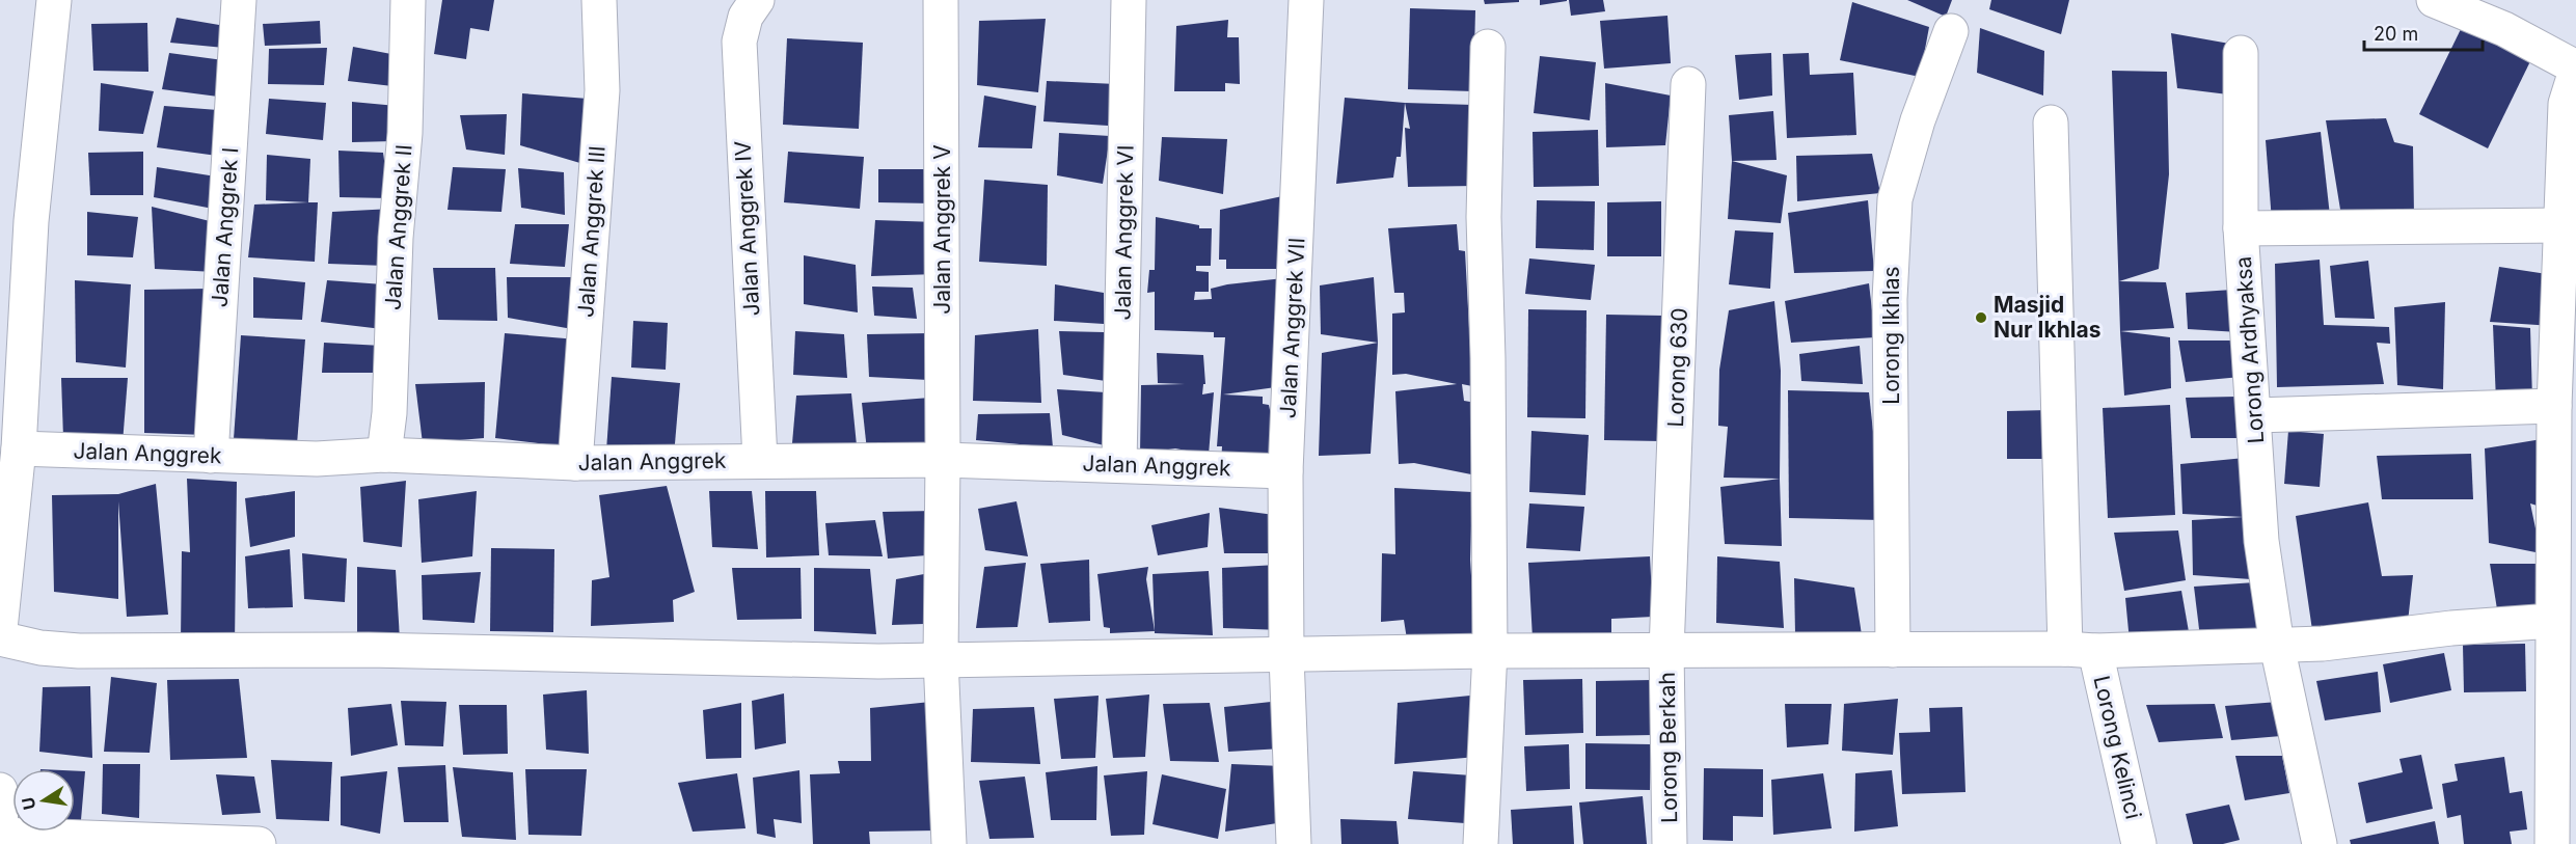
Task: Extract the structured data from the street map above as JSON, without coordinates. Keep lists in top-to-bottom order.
{
  "streets": {
    "street": [
      "Jalan Anggrek I",
      "Jalan Anggrek II",
      "Jalan Anggrek IV",
      "Jalan Anggrek V",
      "Jalan Anggrek III",
      "Jalan Anggrek VI",
      "Jalan Anggrek VII",
      "Lorong Ikhlas",
      "Lorong Ardhyaksa",
      "Lorong 630",
      "Jalan Anggrek",
      "Lorong Berkah",
      "Lorong Kelinci"
    ]
  },
  "crossings": [
    ["Jalan Anggrek I", "Jalan Anggrek"],
    ["Jalan Anggrek II", "Jalan Anggrek"],
    ["Jalan Anggrek IV", "Jalan Anggrek"],
    ["Jalan Anggrek V", "Jalan Anggrek"],
    ["Jalan Anggrek III", "Jalan Anggrek"],
    ["Jalan Anggrek VI", "Jalan Anggrek"],
    ["Jalan Anggrek VII", "Jalan Anggrek"],
    ["Lorong 630", "Lorong Berkah"]
  ],
  "places": ["Masjid Nur Ikhlas"],
  "scale_bar": "20 m",
  "north": "left"
}
